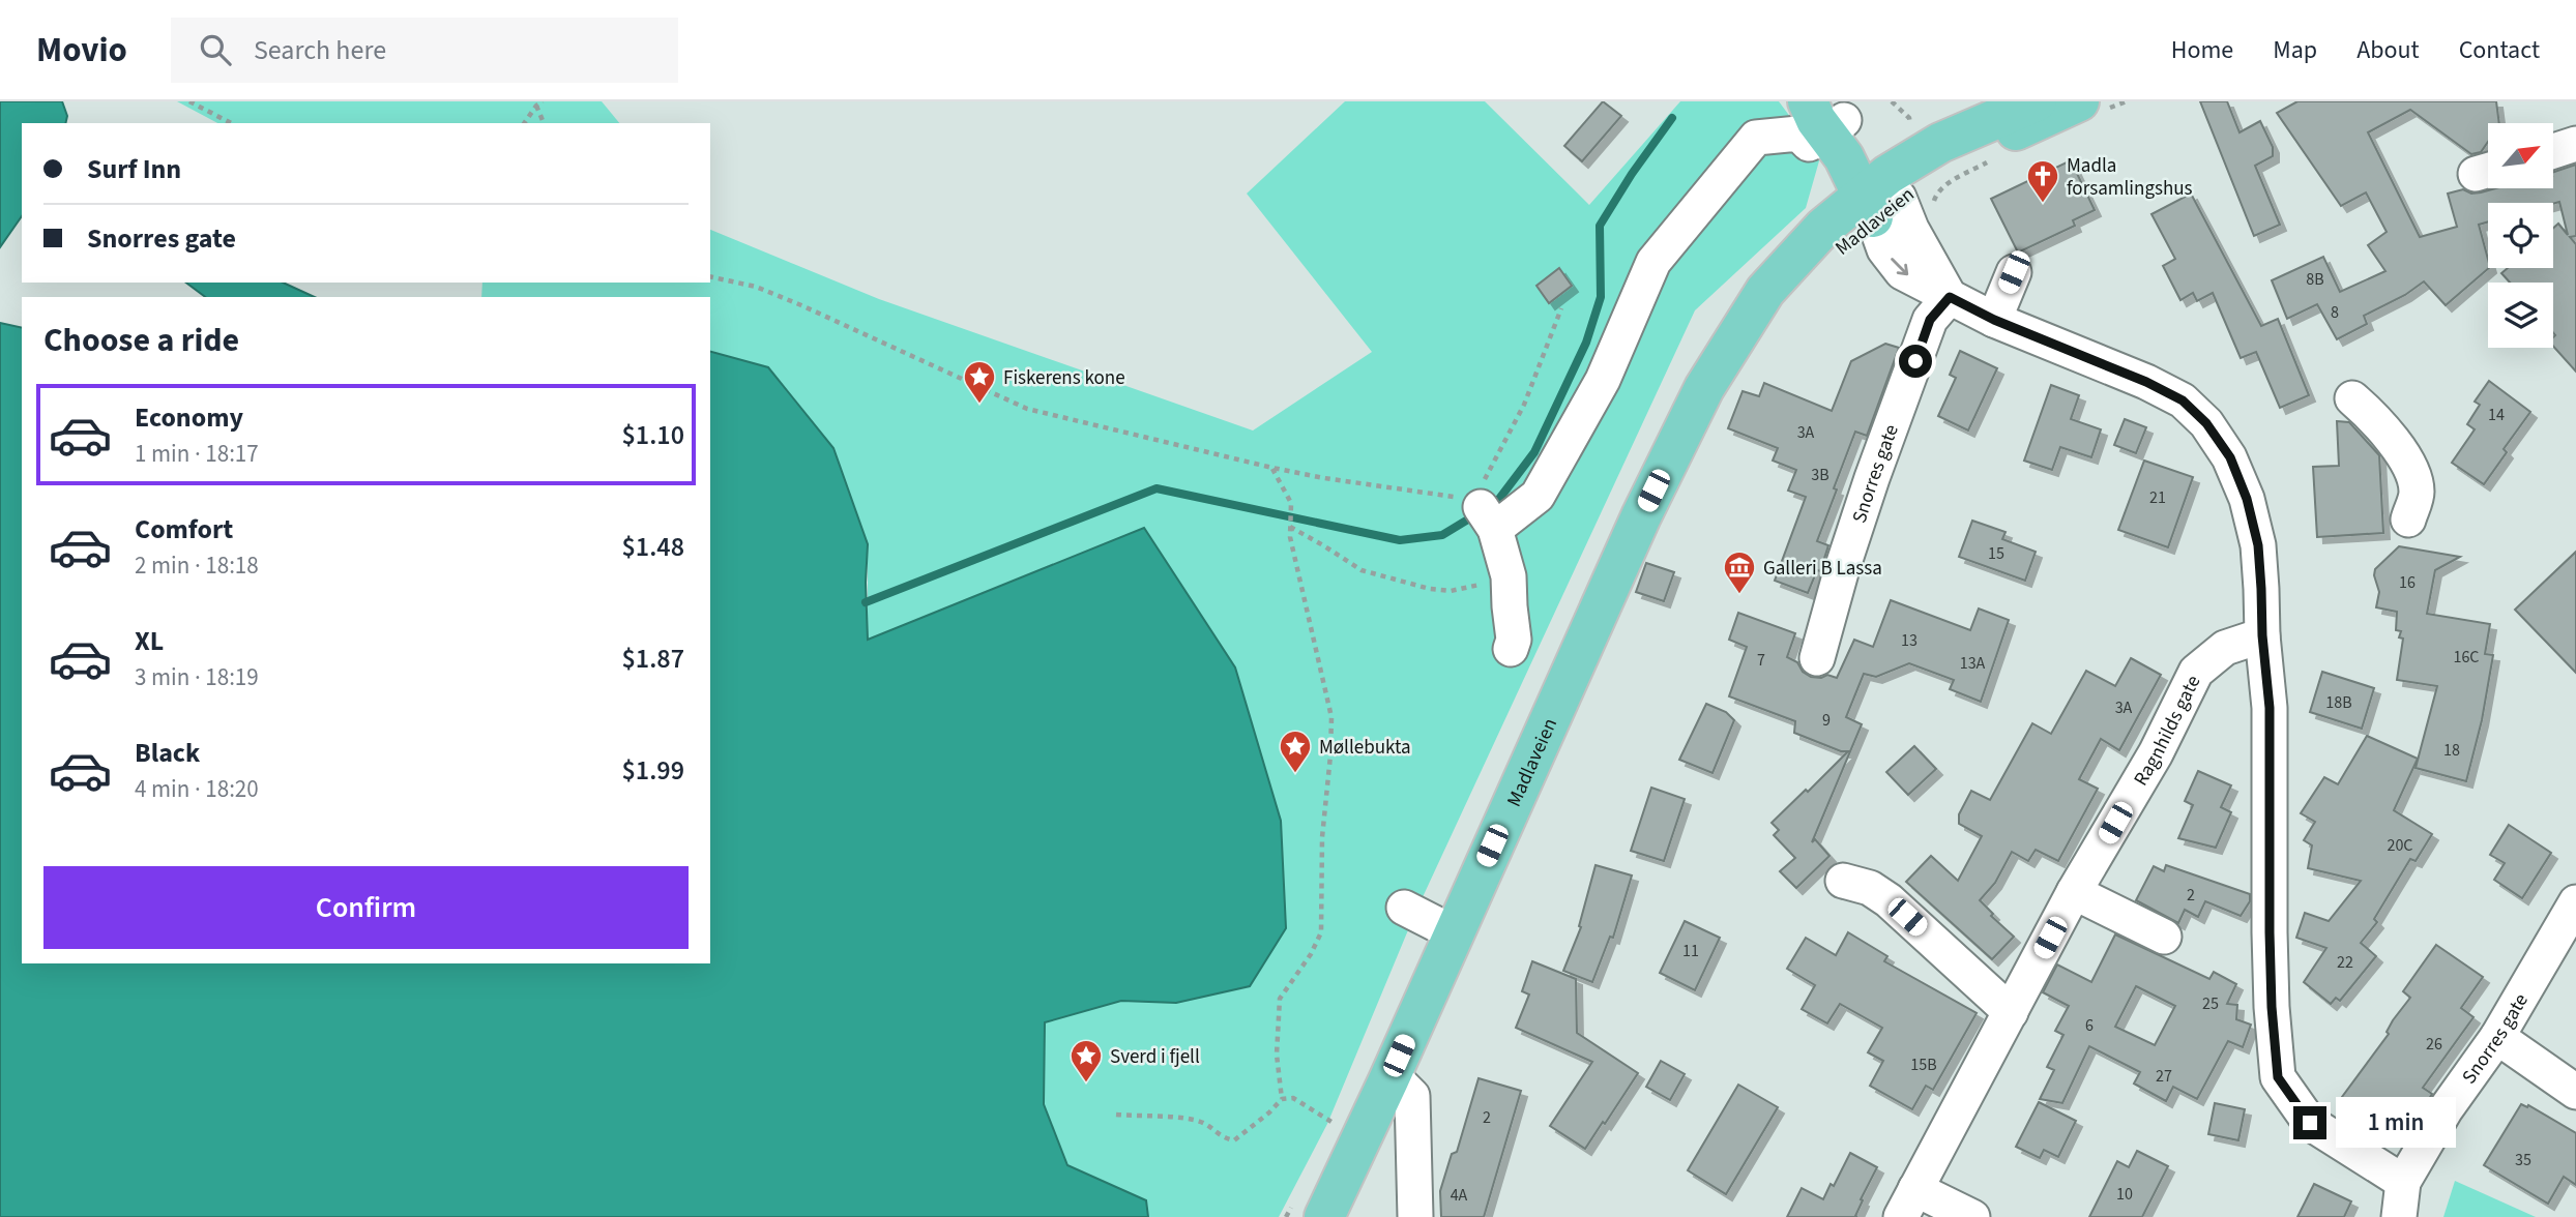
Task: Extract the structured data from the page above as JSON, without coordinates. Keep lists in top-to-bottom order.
{
  "streets": {
    "main road": ["Madlaveien"],
    "street": ["Snorres gate", "Ragnhilds gate"]
  },
  "places": {
    "church": ["Madla forsamlingshus"],
    "place": ["Fiskerens kone", "Møllebukta", "Sverd i fjell"],
    "museum": ["Galleri B Lassa"]
  },
  "house_numbers": [
    "8B",
    "8",
    "14",
    "3A",
    "3B",
    "21",
    "15",
    "16",
    "13",
    "16C",
    "7",
    "13A",
    "18B",
    "3A",
    "9",
    "18",
    "20C",
    "2",
    "11",
    "22",
    "25",
    "6",
    "26",
    "15B",
    "27",
    "2",
    "35",
    "10",
    "4A"
  ],
  "north": "top right",
  "page": {
    "header": "Movio",
    "search": "Search here",
    "nav": [
      "Home",
      "Map",
      "About",
      "Contact"
    ],
    "banner": ["Surf Inn", "Snorres gate"],
    "heading": "Choose a ride",
    "list": [
      {
        "name": "Economy",
        "note": "1 min · 18:17",
        "value": "$1.10"
      },
      {
        "name": "Comfort",
        "note": "2 min · 18:18",
        "value": "$1.48"
      },
      {
        "name": "XL",
        "note": "3 min · 18:19",
        "value": "$1.87"
      },
      {
        "name": "Black",
        "note": "4 min · 18:20",
        "value": "$1.99"
      }
    ],
    "buttons": "Confirm",
    "bubble": "1 min"
  }
}
